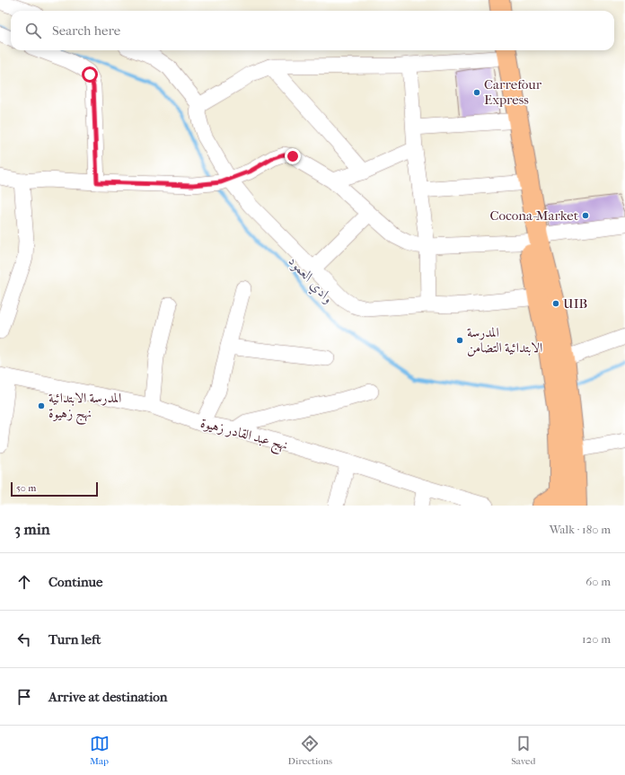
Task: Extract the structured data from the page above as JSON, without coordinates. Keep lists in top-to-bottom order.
{
  "streets": {
    "street": ["نهج عبد القادر زهيوة"]
  },
  "water": ["وادي العمود"],
  "places": [
    "Carrefour Express",
    "Cocona-Market",
    "UIB",
    "المدرسة الابتدائية التضامن",
    "المدرسة الابتدائية نهج زهيوة"
  ],
  "scale_bar": "50 m",
  "page": {
    "search": "Search here",
    "scale": "50 m",
    "heading": ["3 min", "Walk · 180 m"],
    "list": [
      ["Continue", "60 m"],
      ["Turn left", "120 m"],
      "Arrive at destination"
    ],
    "nav": ["Map", "Directions", "Saved"]
  }
}
